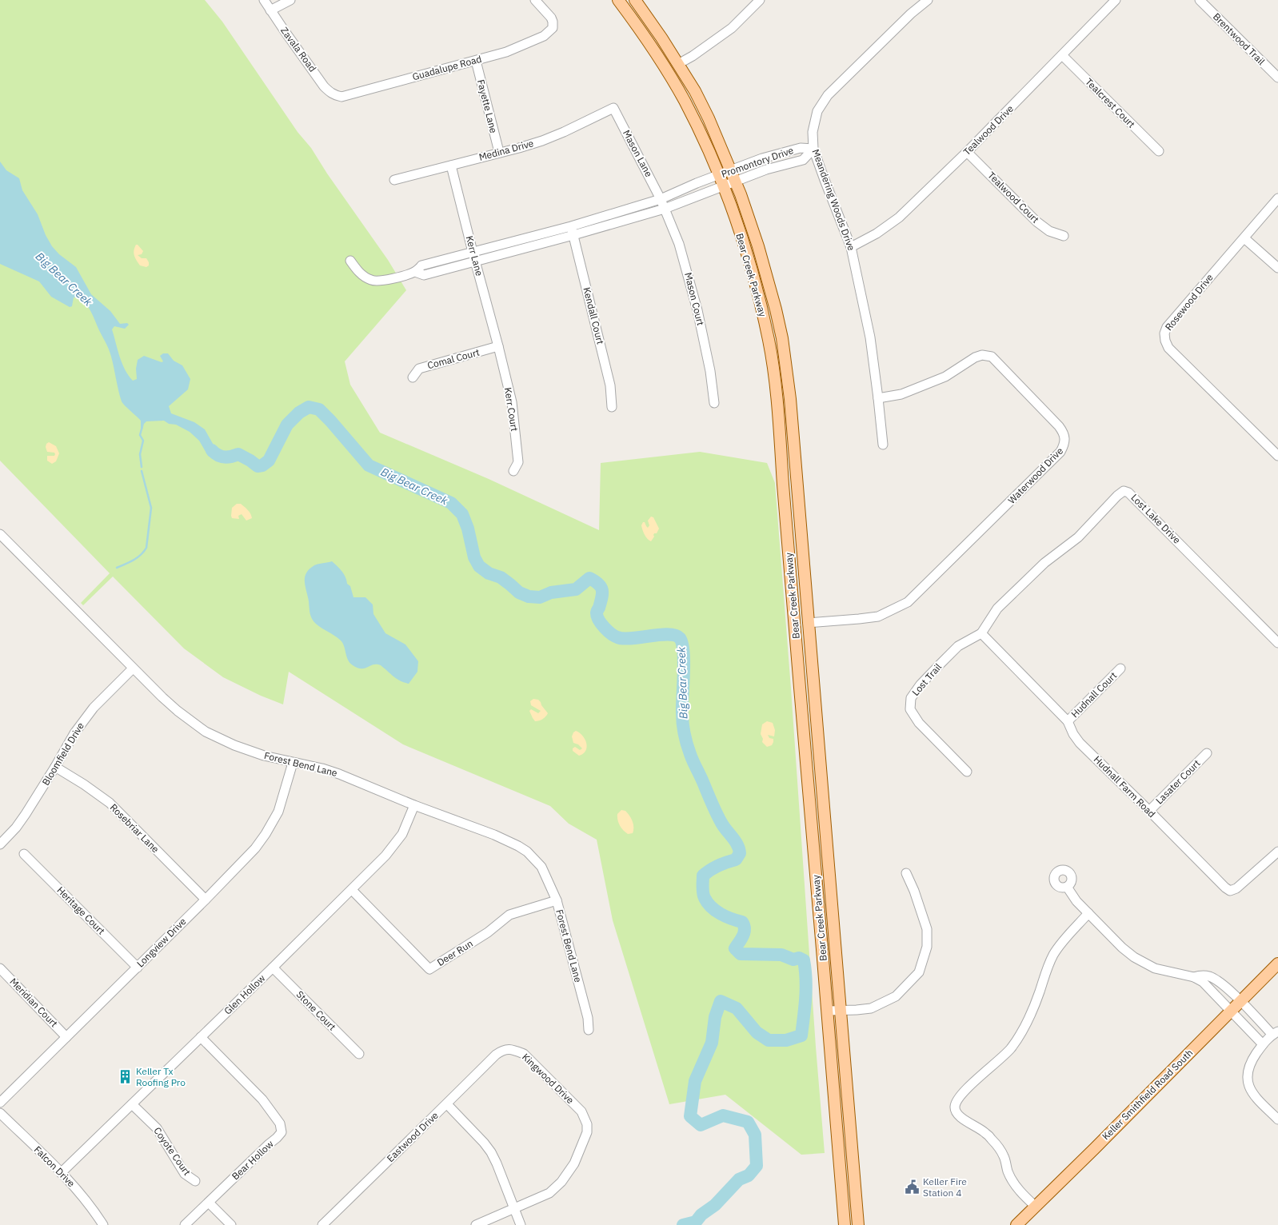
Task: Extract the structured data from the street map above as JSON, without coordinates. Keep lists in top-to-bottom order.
{
  "streets": {
    "main road": ["Bear Creek Parkway", "Keller Smithfield Road South"],
    "street": [
      "Brentwood Trail",
      "Zavala Road",
      "Guadalupe Road",
      "Tealcrest Court",
      "Fayette Lane",
      "Tealwood Drive",
      "Medina Drive",
      "Mason Lane",
      "Promontory Drive",
      "Tealwood Court",
      "Meandering Woods Drive",
      "Kerr Lane",
      "Mason Court",
      "Rosewood Drive",
      "Kendall Court",
      "Comal Court",
      "Kerr Court",
      "Waterwood Drive",
      "Lost Lake Drive",
      "Lost Trail",
      "Hudnall Court",
      "Bloomfield Drive",
      "Forest Bend Lane",
      "Lasater Court",
      "Hudnall Farm Road",
      "Rosebriar Lane",
      "Heritage Court",
      "Longview Drive",
      "Deer Run",
      "Glen Hollow",
      "Meridian Court",
      "Stone Court",
      "Kingwood Drive",
      "Eastwood Drive",
      "Coyote Court",
      "Bear Hollow",
      "Falcon Drive"
    ]
  },
  "crossings": [
    ["Zavala Road", "Guadalupe Road"],
    ["Guadalupe Road", "Fayette Lane"],
    ["Tealcrest Court", "Tealwood Drive"],
    ["Fayette Lane", "Medina Drive"],
    ["Tealwood Drive", "Tealwood Court"],
    ["Tealwood Drive", "Meandering Woods Drive"],
    ["Medina Drive", "Mason Lane"],
    ["Medina Drive", "Kerr Lane"],
    ["Mason Lane", "Promontory Drive"],
    ["Mason Lane", "Mason Court"],
    ["Promontory Drive", "Meandering Woods Drive"],
    ["Promontory Drive", "Kerr Lane"],
    ["Promontory Drive", "Bear Creek Parkway"],
    ["Promontory Drive", "Mason Court"],
    ["Promontory Drive", "Kendall Court"],
    ["Meandering Woods Drive", "Waterwood Drive"],
    ["Kerr Lane", "Comal Court"],
    ["Kerr Lane", "Kerr Court"],
    ["Bear Creek Parkway", "Waterwood Drive"],
    ["Comal Court", "Kerr Court"],
    ["Lost Lake Drive", "Lost Trail"],
    ["Lost Lake Drive", "Hudnall Farm Road"],
    ["Lost Trail", "Hudnall Farm Road"],
    ["Hudnall Court", "Hudnall Farm Road"],
    ["Bloomfield Drive", "Forest Bend Lane"],
    ["Bloomfield Drive", "Rosebriar Lane"],
    ["Forest Bend Lane", "Longview Drive"],
    ["Forest Bend Lane", "Deer Run"],
    ["Forest Bend Lane", "Glen Hollow"],
    ["Lasater Court", "Hudnall Farm Road"],
    ["Rosebriar Lane", "Longview Drive"],
    ["Heritage Court", "Longview Drive"],
    ["Longview Drive", "Meridian Court"],
    ["Deer Run", "Glen Hollow"],
    ["Glen Hollow", "Stone Court"],
    ["Glen Hollow", "Coyote Court"],
    ["Glen Hollow", "Bear Hollow"],
    ["Glen Hollow", "Falcon Drive"],
    ["Kingwood Drive", "Eastwood Drive"]
  ],
  "water": ["Big Bear Creek"],
  "places": {
    "building": ["Keller Tx Roofing Pro"],
    "public building": ["Keller Fire Station 4"]
  }
}
